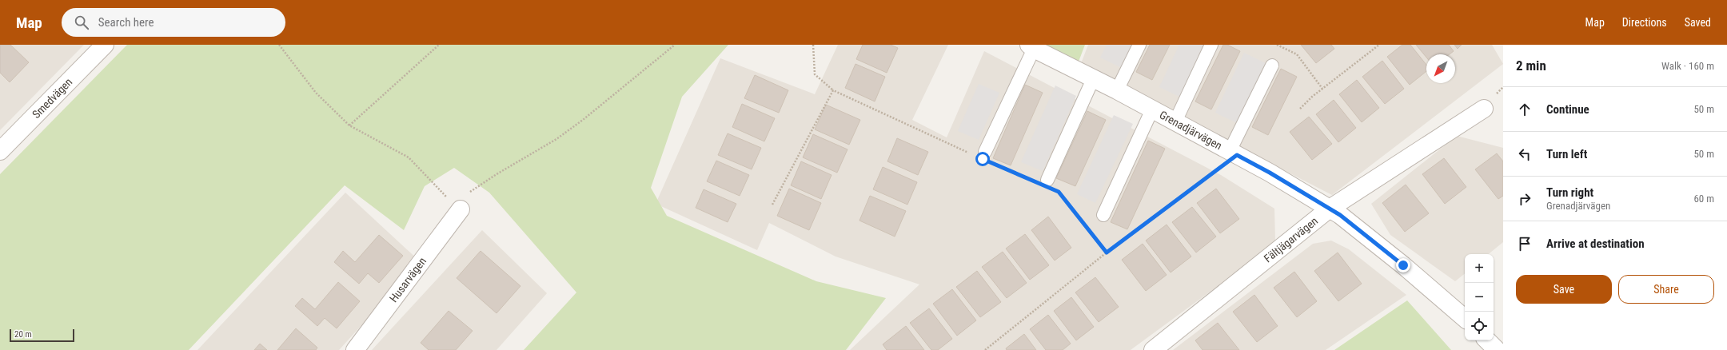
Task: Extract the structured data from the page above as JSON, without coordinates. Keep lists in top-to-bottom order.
{
  "streets": {
    "street": [
      "Smedvägen",
      "Grenadjärvägen",
      "Fältjägarvägen",
      "Husarvägen"
    ]
  },
  "crossings": [
    ["Grenadjärvägen", "Fältjägarvägen"]
  ],
  "scale_bar": "20 m",
  "north": "bottom left",
  "page": {
    "header": "Map",
    "search": "Search here",
    "nav": ["Map", "Directions", "Saved"],
    "heading": ["2 min", "Walk · 160 m"],
    "list": [
      ["Continue", "50 m"],
      ["Turn left", "50 m"],
      ["Turn right", "Grenadjärvägen", "60 m"],
      "Arrive at destination"
    ],
    "map_buttons": ["+", "−"],
    "buttons": ["Save", "Share"],
    "scale": "20 m"
  }
}
